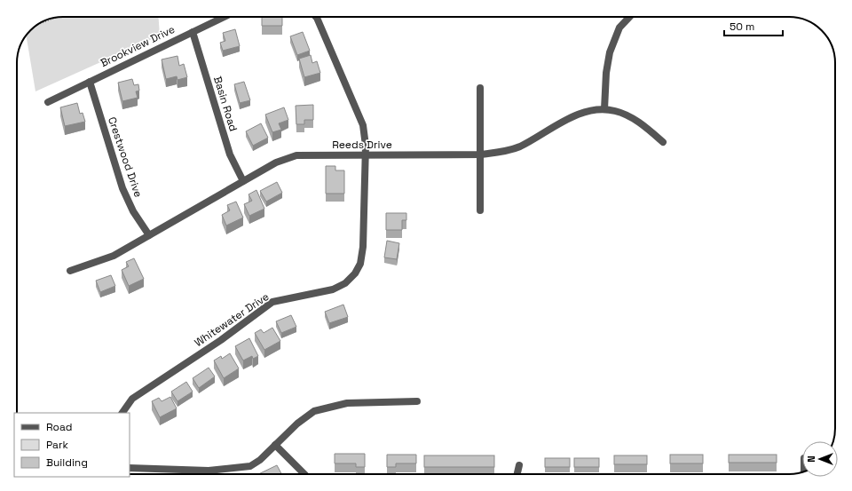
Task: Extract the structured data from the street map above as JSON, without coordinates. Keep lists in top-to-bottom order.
{
  "streets": {
    "street": [
      "Brookview Drive",
      "Basin Road",
      "Reeds Drive",
      "Crestwood Drive",
      "Whitewater Drive"
    ]
  },
  "crossings": [
    ["Brookview Drive", "Basin Road"],
    ["Brookview Drive", "Crestwood Drive"],
    ["Basin Road", "Reeds Drive"],
    ["Reeds Drive", "Crestwood Drive"],
    ["Reeds Drive", "Whitewater Drive"]
  ],
  "legend": ["Road", "Park", "Building"],
  "scale_bar": "50 m",
  "north": "left"
}
